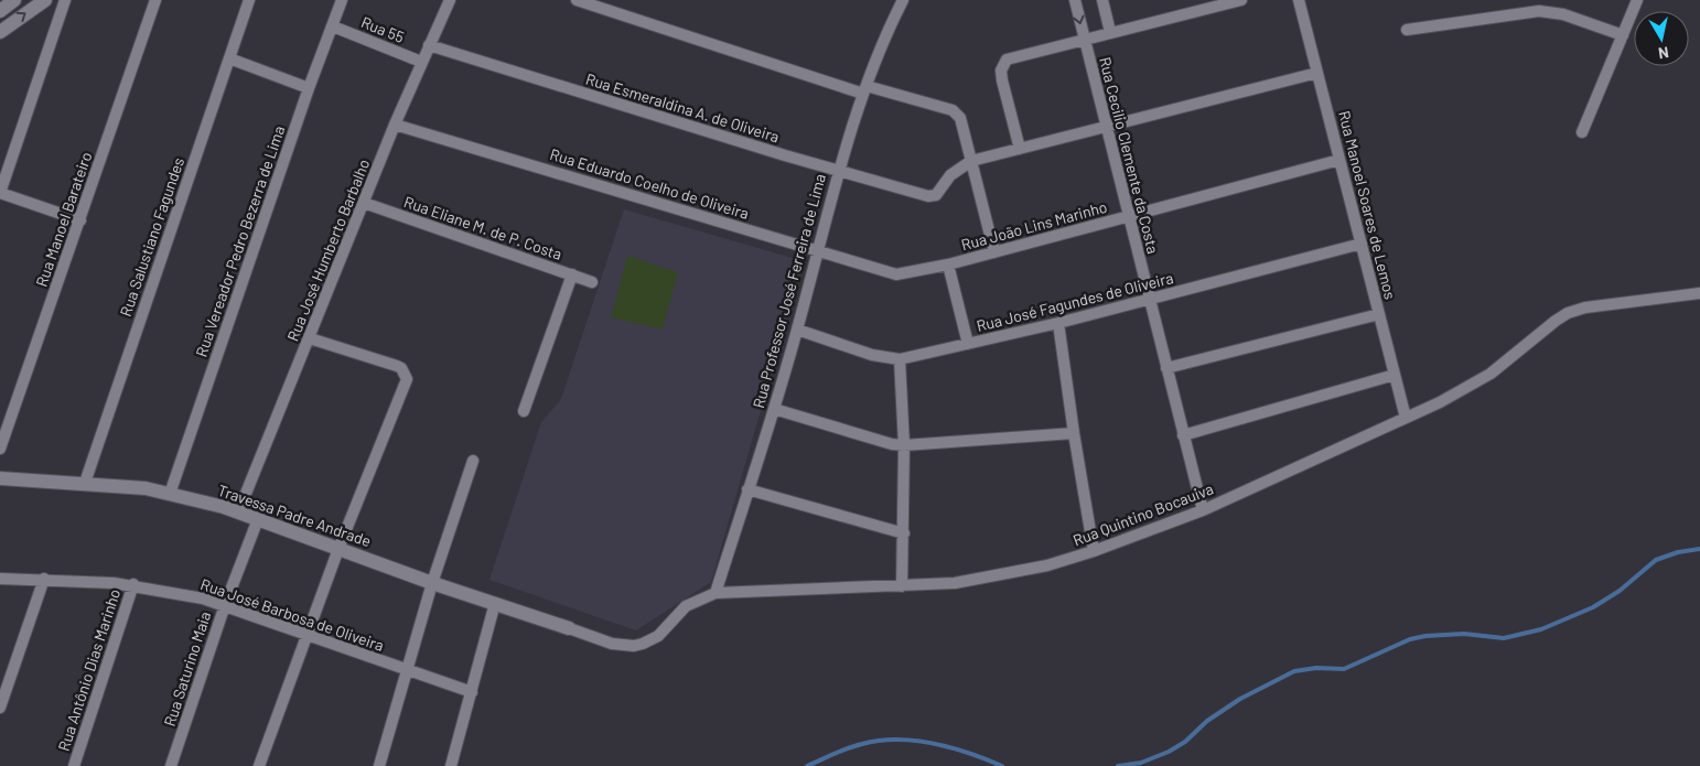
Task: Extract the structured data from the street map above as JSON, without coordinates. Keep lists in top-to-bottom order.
{
  "streets": {
    "street": [
      "Rua 55",
      "Rua Esmeraldina A. de Oliveira",
      "Rua Cecilio Clemente da Costa",
      "Rua Eduardo Coelho de Oliveira",
      "Rua Manoel Soares de Lemos",
      "Rua Manoel Barateiro",
      "Rua João Lins Marinho",
      "Rua Eliane M. de P. Costa",
      "Rua Salustiano Fagundes",
      "Rua Vereador Pedro Bezerra de Lima",
      "Rua José Humberto Barbalho",
      "Rua Professor José Ferreira de Lima",
      "Rua José Fagundes de Oliveira",
      "Rua Quintino Bocauiva",
      "Travessa Padre Andrade",
      "Rua José Barbosa de Oliveira",
      "Rua Saturino Maia",
      "Rua Antônio Dias Marinho"
    ]
  },
  "crossings": [
    ["Rua 55", "Rua Vereador Pedro Bezerra de Lima"],
    ["Rua 55", "Rua José Humberto Barbalho"],
    ["Rua Esmeraldina A. de Oliveira", "Rua José Humberto Barbalho"],
    ["Rua Esmeraldina A. de Oliveira", "Rua Professor José Ferreira de Lima"],
    ["Rua Cecilio Clemente da Costa", "Rua João Lins Marinho"],
    ["Rua Cecilio Clemente da Costa", "Rua José Fagundes de Oliveira"],
    ["Rua Cecilio Clemente da Costa", "Rua Quintino Bocauiva"],
    ["Rua Eduardo Coelho de Oliveira", "Rua João Lins Marinho"],
    ["Rua Eduardo Coelho de Oliveira", "Rua José Humberto Barbalho"],
    ["Rua Eduardo Coelho de Oliveira", "Rua Professor José Ferreira de Lima"],
    ["Rua Manoel Soares de Lemos", "Rua João Lins Marinho"],
    ["Rua Manoel Soares de Lemos", "Rua José Fagundes de Oliveira"],
    ["Rua Manoel Soares de Lemos", "Rua Quintino Bocauiva"],
    ["Rua Eliane M. de P. Costa", "Rua José Humberto Barbalho"],
    ["Rua Salustiano Fagundes", "Travessa Padre Andrade"],
    ["Rua Vereador Pedro Bezerra de Lima", "Travessa Padre Andrade"],
    ["Rua José Humberto Barbalho", "Travessa Padre Andrade"],
    ["Rua Professor José Ferreira de Lima", "Rua José Fagundes de Oliveira"],
    ["Rua Professor José Ferreira de Lima", "Rua Quintino Bocauiva"],
    ["Rua Quintino Bocauiva", "Travessa Padre Andrade"],
    ["Travessa Padre Andrade", "Rua Saturino Maia"],
    ["Rua José Barbosa de Oliveira", "Rua Saturino Maia"],
    ["Rua José Barbosa de Oliveira", "Rua Antônio Dias Marinho"]
  ],
  "north": "bottom"
}
